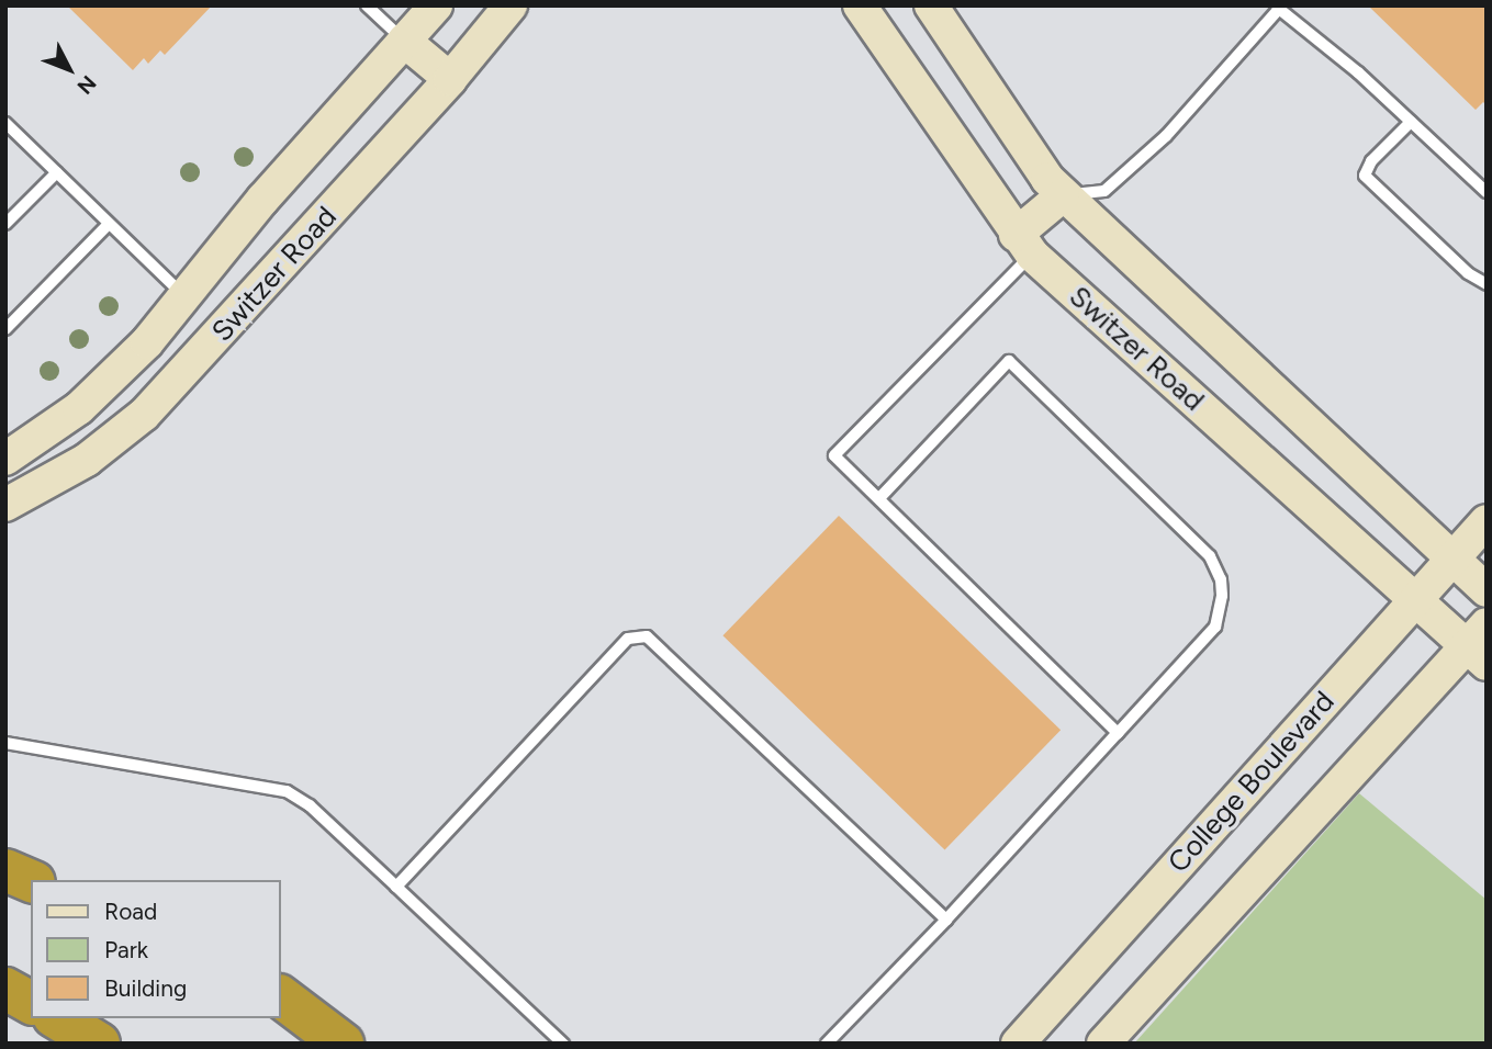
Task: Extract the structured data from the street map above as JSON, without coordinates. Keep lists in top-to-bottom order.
{
  "streets": {
    "main road": ["Switzer Road", "College Boulevard"]
  },
  "crossings": [
    ["Switzer Road", "College Boulevard"]
  ],
  "legend": ["Road", "Park", "Building"],
  "north": "bottom right"
}
